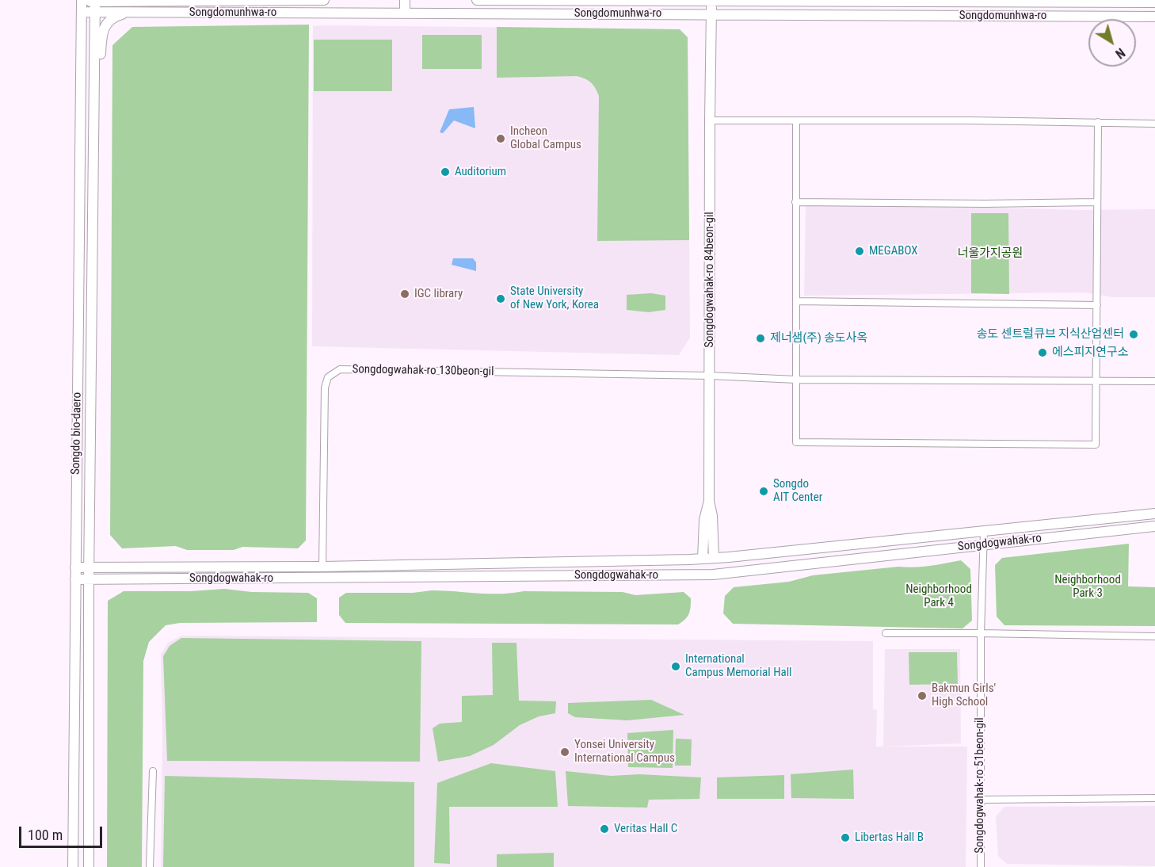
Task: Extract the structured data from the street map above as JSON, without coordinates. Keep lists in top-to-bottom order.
{
  "streets": {
    "main road": [
      "Songdomunhwa-ro",
      "Songdogwahak-ro 84beon-gil",
      "Songdo bio-daero",
      "Songdogwahak-ro"
    ],
    "street": ["Songdogwahak-ro 130beon-gil", "Songdogwahak-ro 51beon-gil"]
  },
  "crossings": [
    ["Songdomunhwa-ro", "Songdogwahak-ro 84beon-gil"],
    ["Songdomunhwa-ro", "Songdo bio-daero"],
    ["Songdogwahak-ro 84beon-gil", "Songdogwahak-ro 130beon-gil"],
    ["Songdogwahak-ro 84beon-gil", "Songdogwahak-ro"],
    ["Songdogwahak-ro 130beon-gil", "Songdogwahak-ro"],
    ["Songdo bio-daero", "Songdogwahak-ro"],
    ["Songdogwahak-ro", "Songdogwahak-ro 51beon-gil"]
  ],
  "parks": ["너울가지공원", "Neighborhood Park 3", "Neighborhood Park 4"],
  "places": [
    "Incheon Global Campus",
    "Auditorium",
    "MEGABOX",
    "IGC library",
    "State University of New York, Korea",
    "송도 센트럴큐브 지식산업센터",
    "제너샘(주) 송도사옥",
    "에스피지연구소",
    "Songdo AIT Center",
    "International Campus Memorial Hall",
    "Bakmun Girls' High School",
    "Yonsei University International Campus",
    "Veritas Hall C",
    "Libertas Hall B"
  ],
  "scale_bar": "100 m",
  "north": "bottom right"
}
